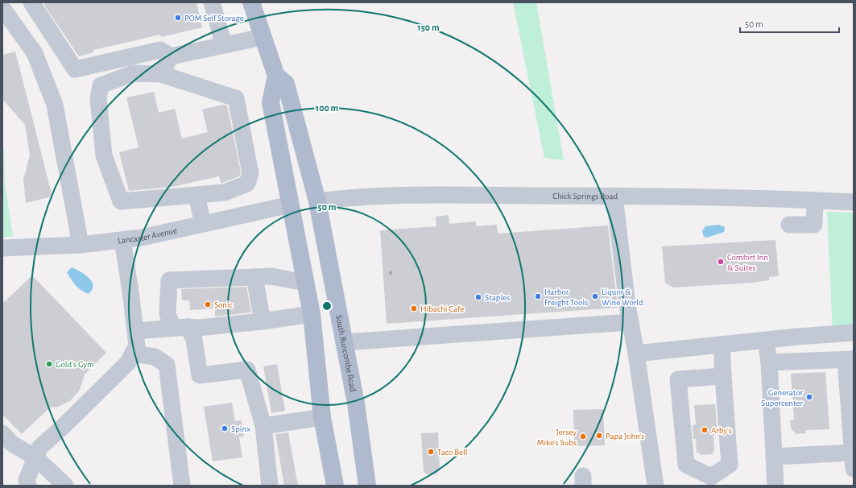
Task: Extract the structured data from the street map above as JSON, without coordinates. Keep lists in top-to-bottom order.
{
  "streets": {
    "main road": ["South Buncombe Road"],
    "street": ["Chick Springs Road", "Lancaster Avenue"]
  },
  "crossings": [
    ["Chick Springs Road", "South Buncombe Road"]
  ],
  "places": [
    "POM Self Storage",
    "Comfort Inn & Suites",
    "Harbor Freight Tools",
    "Liquor & Wine World",
    "Staples",
    "Sonic",
    "Hibachi Cafe",
    "Gold's Gym",
    "Generator Supercenter",
    "Spinx",
    "Arby's",
    "Papa John's",
    "Jersey Mike's Subs",
    "Taco Bell"
  ],
  "house_numbers": ["6"],
  "scale_bar": "50 m",
  "rings": ["150 m", "100 m", "50 m"]
}
